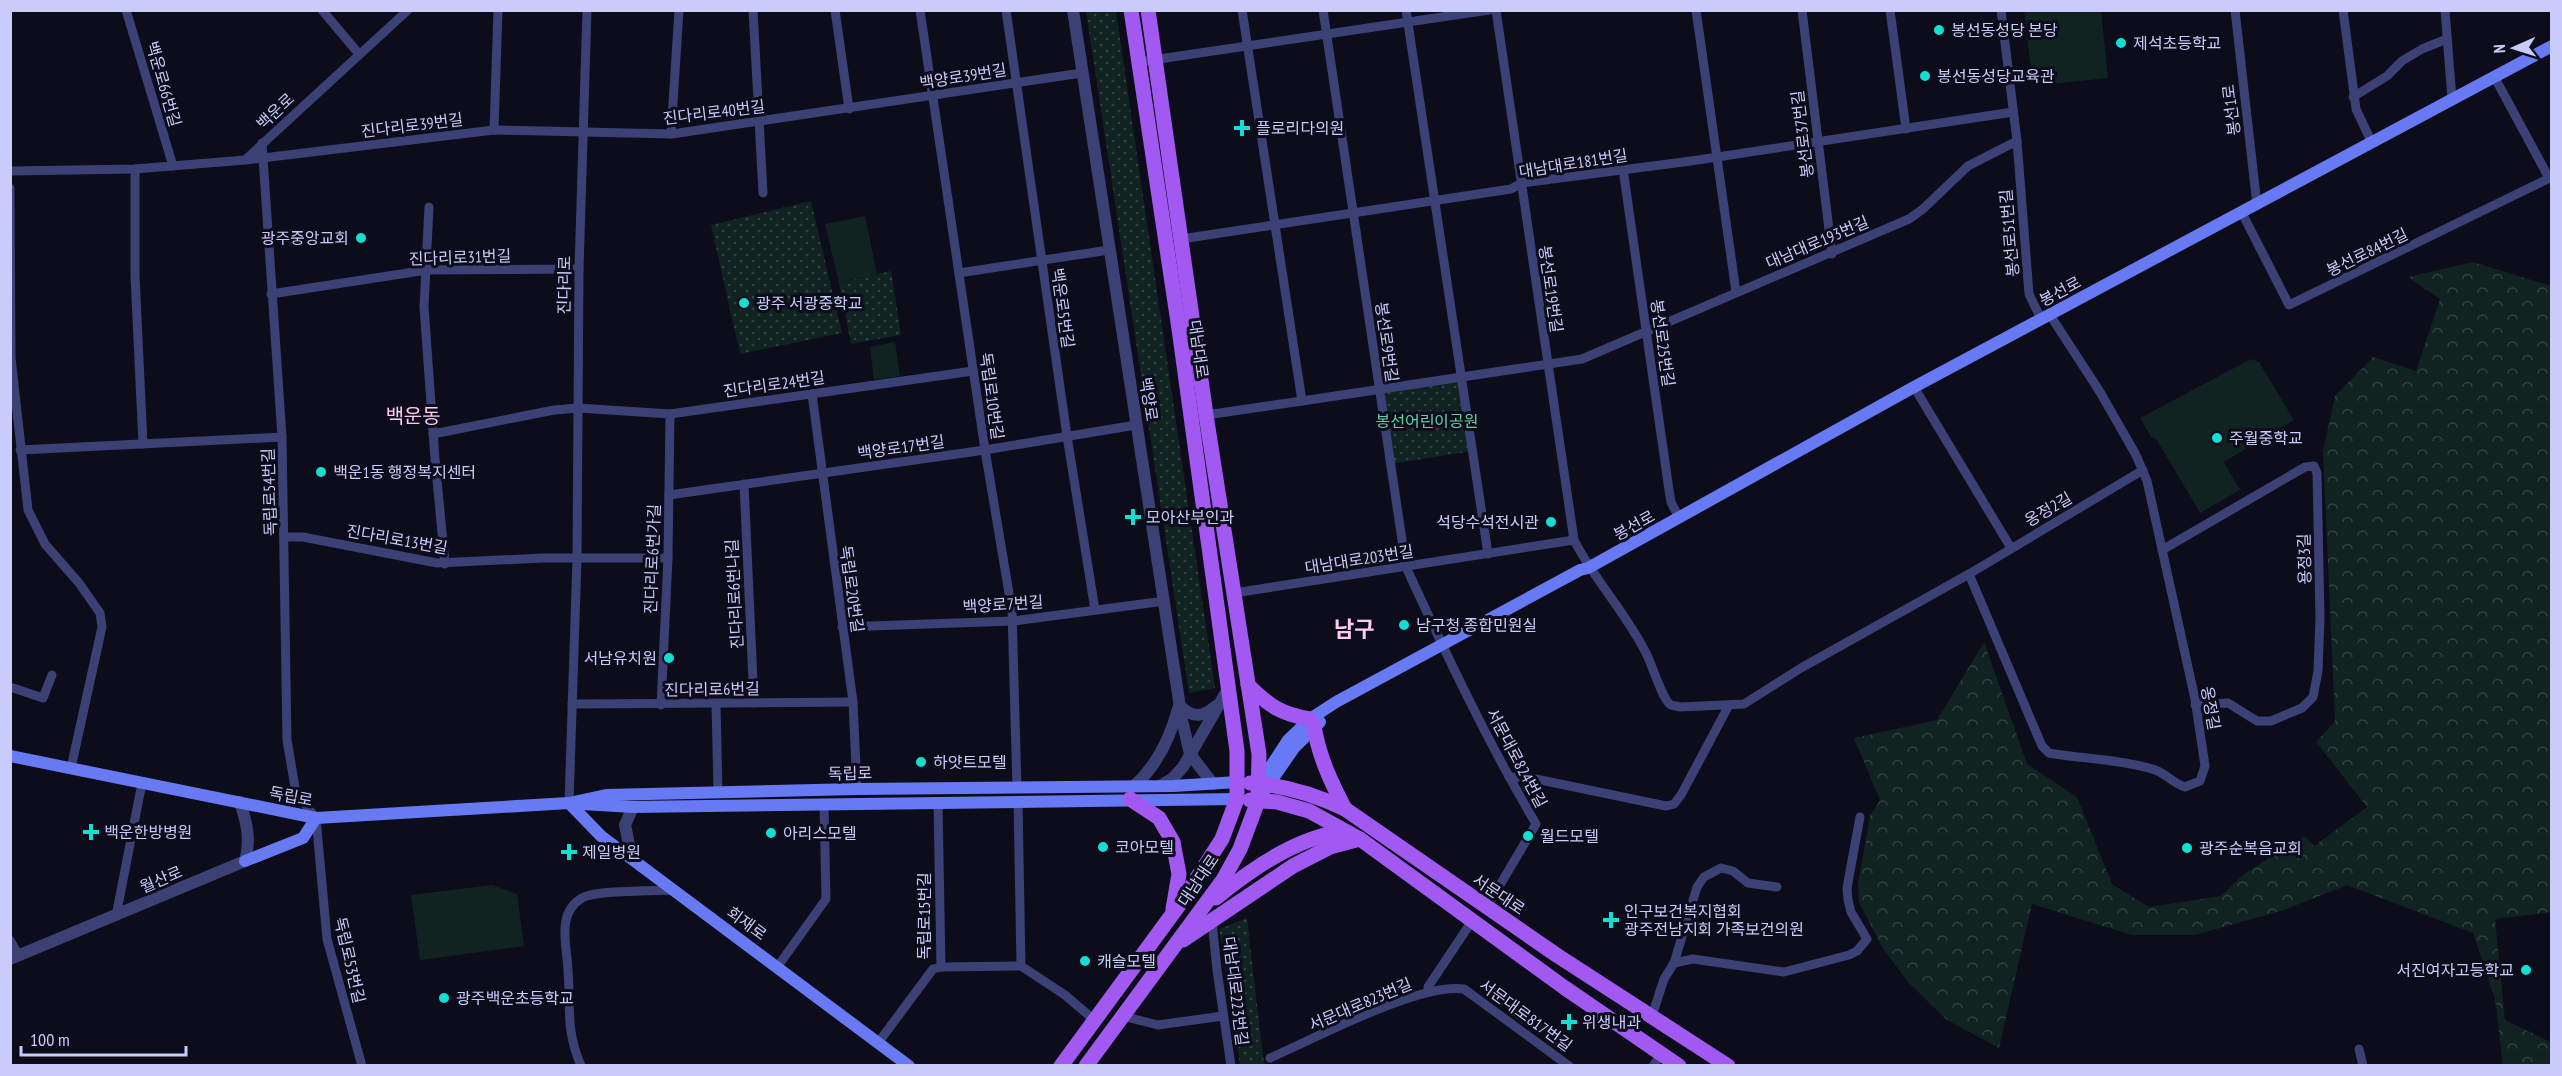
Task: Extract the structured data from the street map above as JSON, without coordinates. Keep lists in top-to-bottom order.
{
  "streets": {
    "main road": [
      "봉선로",
      "대남대로",
      "독립로",
      "월산로",
      "서문대로",
      "회재로"
    ],
    "street": [
      "백양로39번길",
      "백운로66번길",
      "봉선1로",
      "백운로",
      "진다리로40번길",
      "진다리로39번길",
      "봉선로37번길",
      "대남대로181번길",
      "봉선로51번길",
      "대남대로193번길",
      "봉선로84번길",
      "진다리로31번길",
      "진다리로",
      "봉선로19번길",
      "백운로5번길",
      "봉선로9번길",
      "봉선로25번길",
      "진다리로24번길",
      "독립로10번길",
      "백양로",
      "백양로17번길",
      "독립로54번길",
      "옹정2길",
      "진다리로13번길",
      "진다리로6번가길",
      "대남대로203번길",
      "용정3길",
      "독립로20번길",
      "진다리로6번나길",
      "백양로7번길",
      "진다리로6번길",
      "옹정길",
      "서문대로824번길",
      "독립로15번길",
      "독립로53번길",
      "대남대로223번길",
      "서문대로823번길",
      "서문대로817번길"
    ]
  },
  "crossings": [
    ["백양로39번길", "진다리로40번길"],
    ["백양로39번길", "백운로5번길"],
    ["백양로39번길", "독립로10번길"],
    ["백양로39번길", "백양로"],
    ["봉선1로", "봉선로"],
    ["백운로", "진다리로39번길"],
    ["백운로", "독립로54번길"],
    ["진다리로40번길", "진다리로39번길"],
    ["진다리로40번길", "진다리로"],
    ["진다리로39번길", "진다리로"],
    ["진다리로39번길", "독립로54번길"],
    ["봉선로37번길", "대남대로181번길"],
    ["봉선로37번길", "대남대로193번길"],
    ["대남대로181번길", "봉선로51번길"],
    ["대남대로181번길", "봉선로19번길"],
    ["대남대로181번길", "봉선로9번길"],
    ["대남대로181번길", "봉선로25번길"],
    ["대남대로181번길", "대남대로"],
    ["봉선로51번길", "대남대로193번길"],
    ["봉선로51번길", "봉선로"],
    ["봉선로51번길", "옹정길"],
    ["대남대로193번길", "봉선로19번길"],
    ["대남대로193번길", "봉선로9번길"],
    ["대남대로193번길", "봉선로25번길"],
    ["대남대로193번길", "대남대로"],
    ["봉선로84번길", "봉선로"],
    ["진다리로31번길", "진다리로"],
    ["진다리로31번길", "독립로54번길"],
    ["진다리로", "진다리로24번길"],
    ["진다리로", "진다리로13번길"],
    ["진다리로", "진다리로6번길"],
    ["진다리로", "독립로"],
    ["진다리로", "회재로"],
    ["봉선로19번길", "봉선로"],
    ["봉선로19번길", "옹정2길"],
    ["봉선로19번길", "대남대로203번길"],
    ["봉선로", "봉선로9번길"],
    ["봉선로", "봉선로25번길"],
    ["봉선로", "대남대로"],
    ["봉선로", "옹정길"],
    ["봉선로", "서문대로824번길"],
    ["봉선로", "서문대로"],
    ["백운로5번길", "백양로17번길"],
    ["백운로5번길", "백양로7번길"],
    ["봉선로9번길", "대남대로203번길"],
    ["봉선로9번길", "서문대로824번길"],
    ["대남대로", "대남대로203번길"],
    ["대남대로", "독립로"],
    ["대남대로", "서문대로"],
    ["진다리로24번길", "독립로10번길"],
    ["진다리로24번길", "진다리로6번가길"],
    ["진다리로24번길", "독립로20번길"],
    ["독립로10번길", "백양로17번길"],
    ["독립로10번길", "백양로7번길"],
    ["독립로10번길", "독립로"],
    ["백양로", "백양로17번길"],
    ["백양로", "백양로7번길"],
    ["백양로", "독립로"],
    ["백양로17번길", "진다리로6번가길"],
    ["백양로17번길", "독립로20번길"],
    ["백양로17번길", "진다리로6번나길"],
    ["독립로54번길", "진다리로13번길"],
    ["독립로54번길", "독립로"],
    ["독립로54번길", "월산로"],
    ["독립로54번길", "독립로53번길"],
    ["옹정2길", "옹정길"],
    ["진다리로6번가길", "진다리로6번길"],
    ["용정3길", "옹정길"],
    ["독립로20번길", "백양로7번길"],
    ["독립로20번길", "진다리로6번길"],
    ["독립로20번길", "독립로"],
    ["진다리로6번나길", "진다리로6번길"],
    ["서문대로824번길", "서문대로"],
    ["독립로", "월산로"],
    ["독립로", "서문대로"],
    ["독립로", "독립로15번길"],
    ["독립로", "회재로"],
    ["독립로", "독립로53번길"],
    ["월산로", "독립로53번길"],
    ["독립로15번길", "회재로"],
    ["서문대로823번길", "서문대로817번길"]
  ],
  "districts": ["백운동", "남구"],
  "parks": ["봉선어린이공원"],
  "places": {
    "other": [
      "봉선동성당 본당",
      "제석초등학교",
      "봉선동성당교육관",
      "광주중앙교회",
      "광주 서광중학교",
      "주월중학교",
      "백운1동 행정복지센터",
      "석당수석전시관",
      "남구청 종합민원실",
      "서남유치원",
      "하얏트모텔",
      "아리스모텔",
      "월드모텔",
      "코아모텔",
      "광주순복음교회",
      "캐슬모텔",
      "서진여자고등학교",
      "광주백운초등학교"
    ],
    "health": [
      "플로리다의원",
      "모아산부인과",
      "백운한방병원",
      "제일병원",
      "인구보건복지협회 광주전남지회 가족보건의원",
      "위생내과"
    ]
  },
  "scale_bar": "100 m",
  "north": "left"
}
